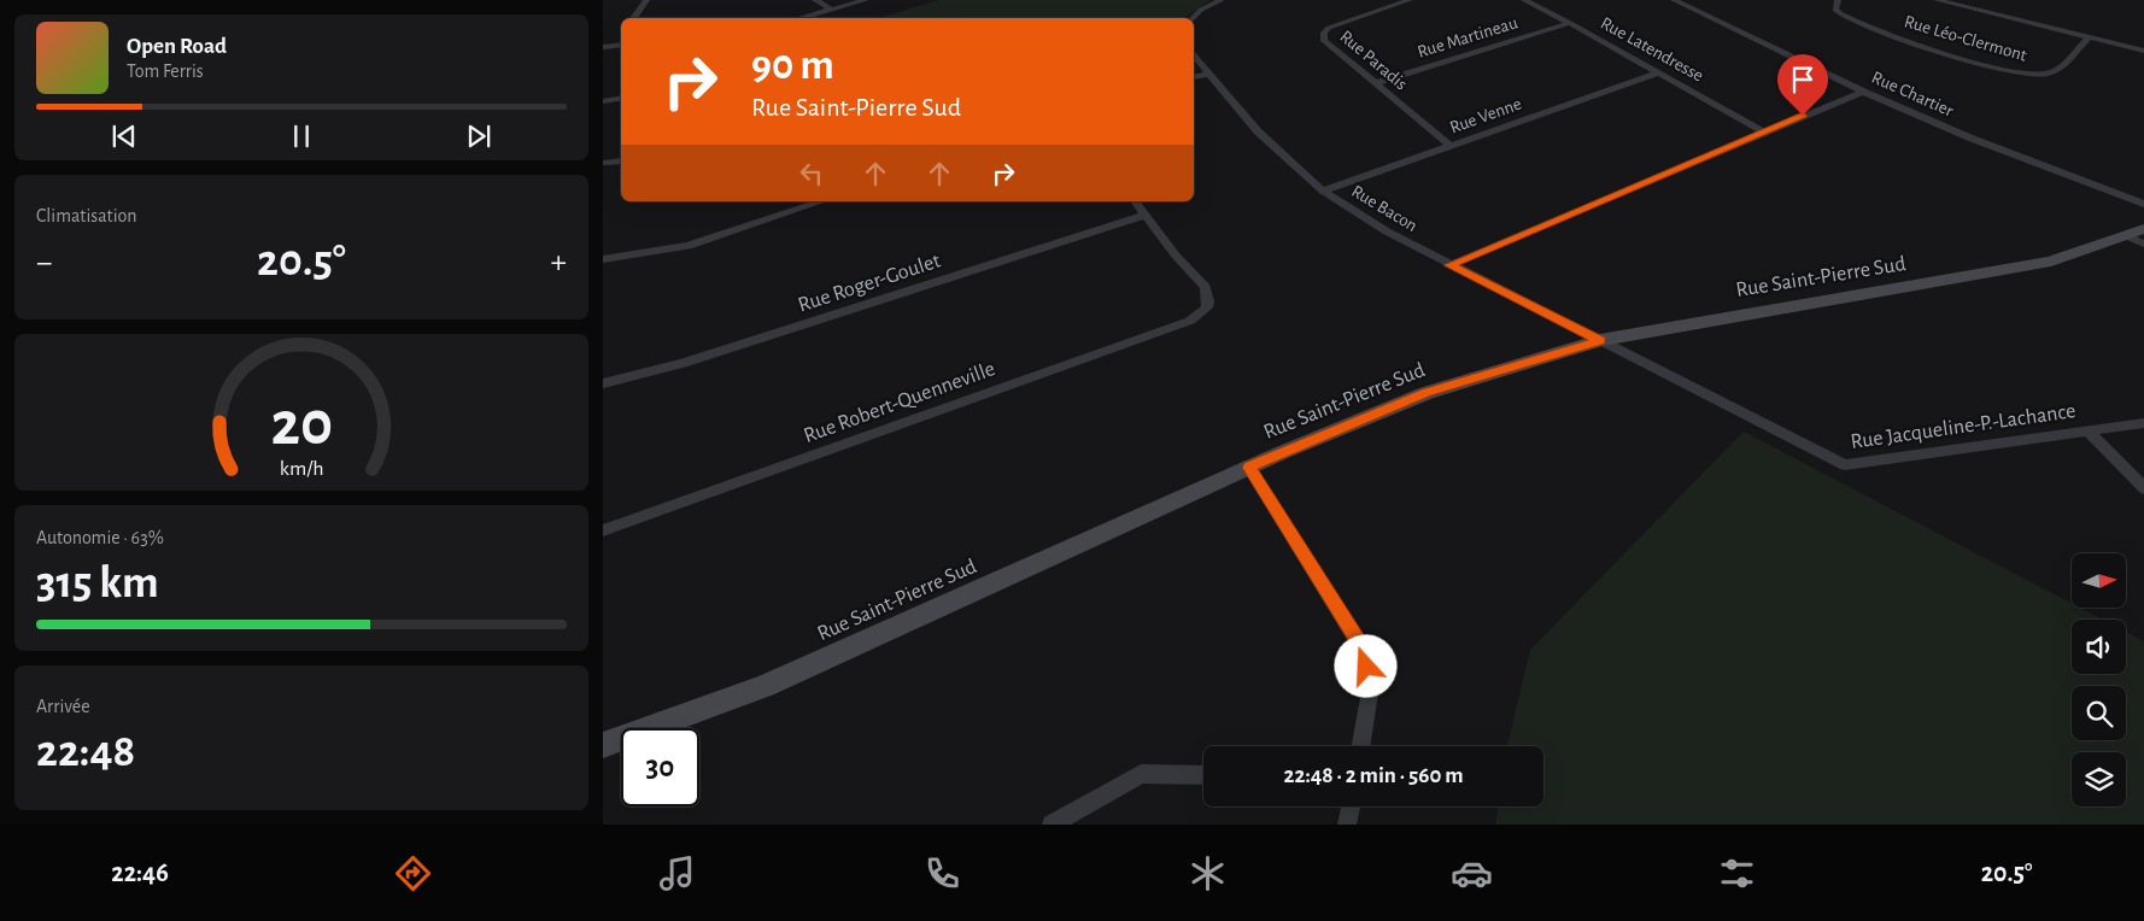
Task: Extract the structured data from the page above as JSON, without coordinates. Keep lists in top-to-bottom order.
{
  "streets": {
    "street": [
      "Rue Martineau",
      "Rue Léo-Clermont",
      "Rue Latendresse",
      "Rue Paradis",
      "Rue Chartier",
      "Rue Venne",
      "Rue Bacon",
      "Rue Saint-Pierre Sud",
      "Rue Roger-Goulet",
      "Rue Robert-Quenneville",
      "Rue Jacqueline-P.-Lachance"
    ]
  },
  "crossings": [
    ["Rue Martineau", "Rue Latendresse"],
    ["Rue Martineau", "Rue Paradis"],
    ["Rue Latendresse", "Rue Venne"],
    ["Rue Paradis", "Rue Venne"],
    ["Rue Venne", "Rue Bacon"],
    ["Rue Bacon", "Rue Saint-Pierre Sud"],
    ["Rue Bacon", "Rue Jacqueline-P.-Lachance"],
    ["Rue Saint-Pierre Sud", "Rue Jacqueline-P.-Lachance"],
    ["Rue Roger-Goulet", "Rue Robert-Quenneville"]
  ],
  "north": "right",
  "page": {
    "turn": ["90 m", "Rue Saint-Pierre Sud"],
    "song": ["Open Road", "Tom Ferris"],
    "tile": [
      "Climatisation",
      ["Autonomie · 63%", "315 km"],
      ["Arrivée", "22:48"]
    ],
    "heat": ["−", "20.5°", "+"],
    "limit": "30",
    "trip": "22:48 · 2 min · 560 m",
    "tabs": ["22:46", "20.5°"],
    "gauge": ["20", "km/h"]
  }
}
